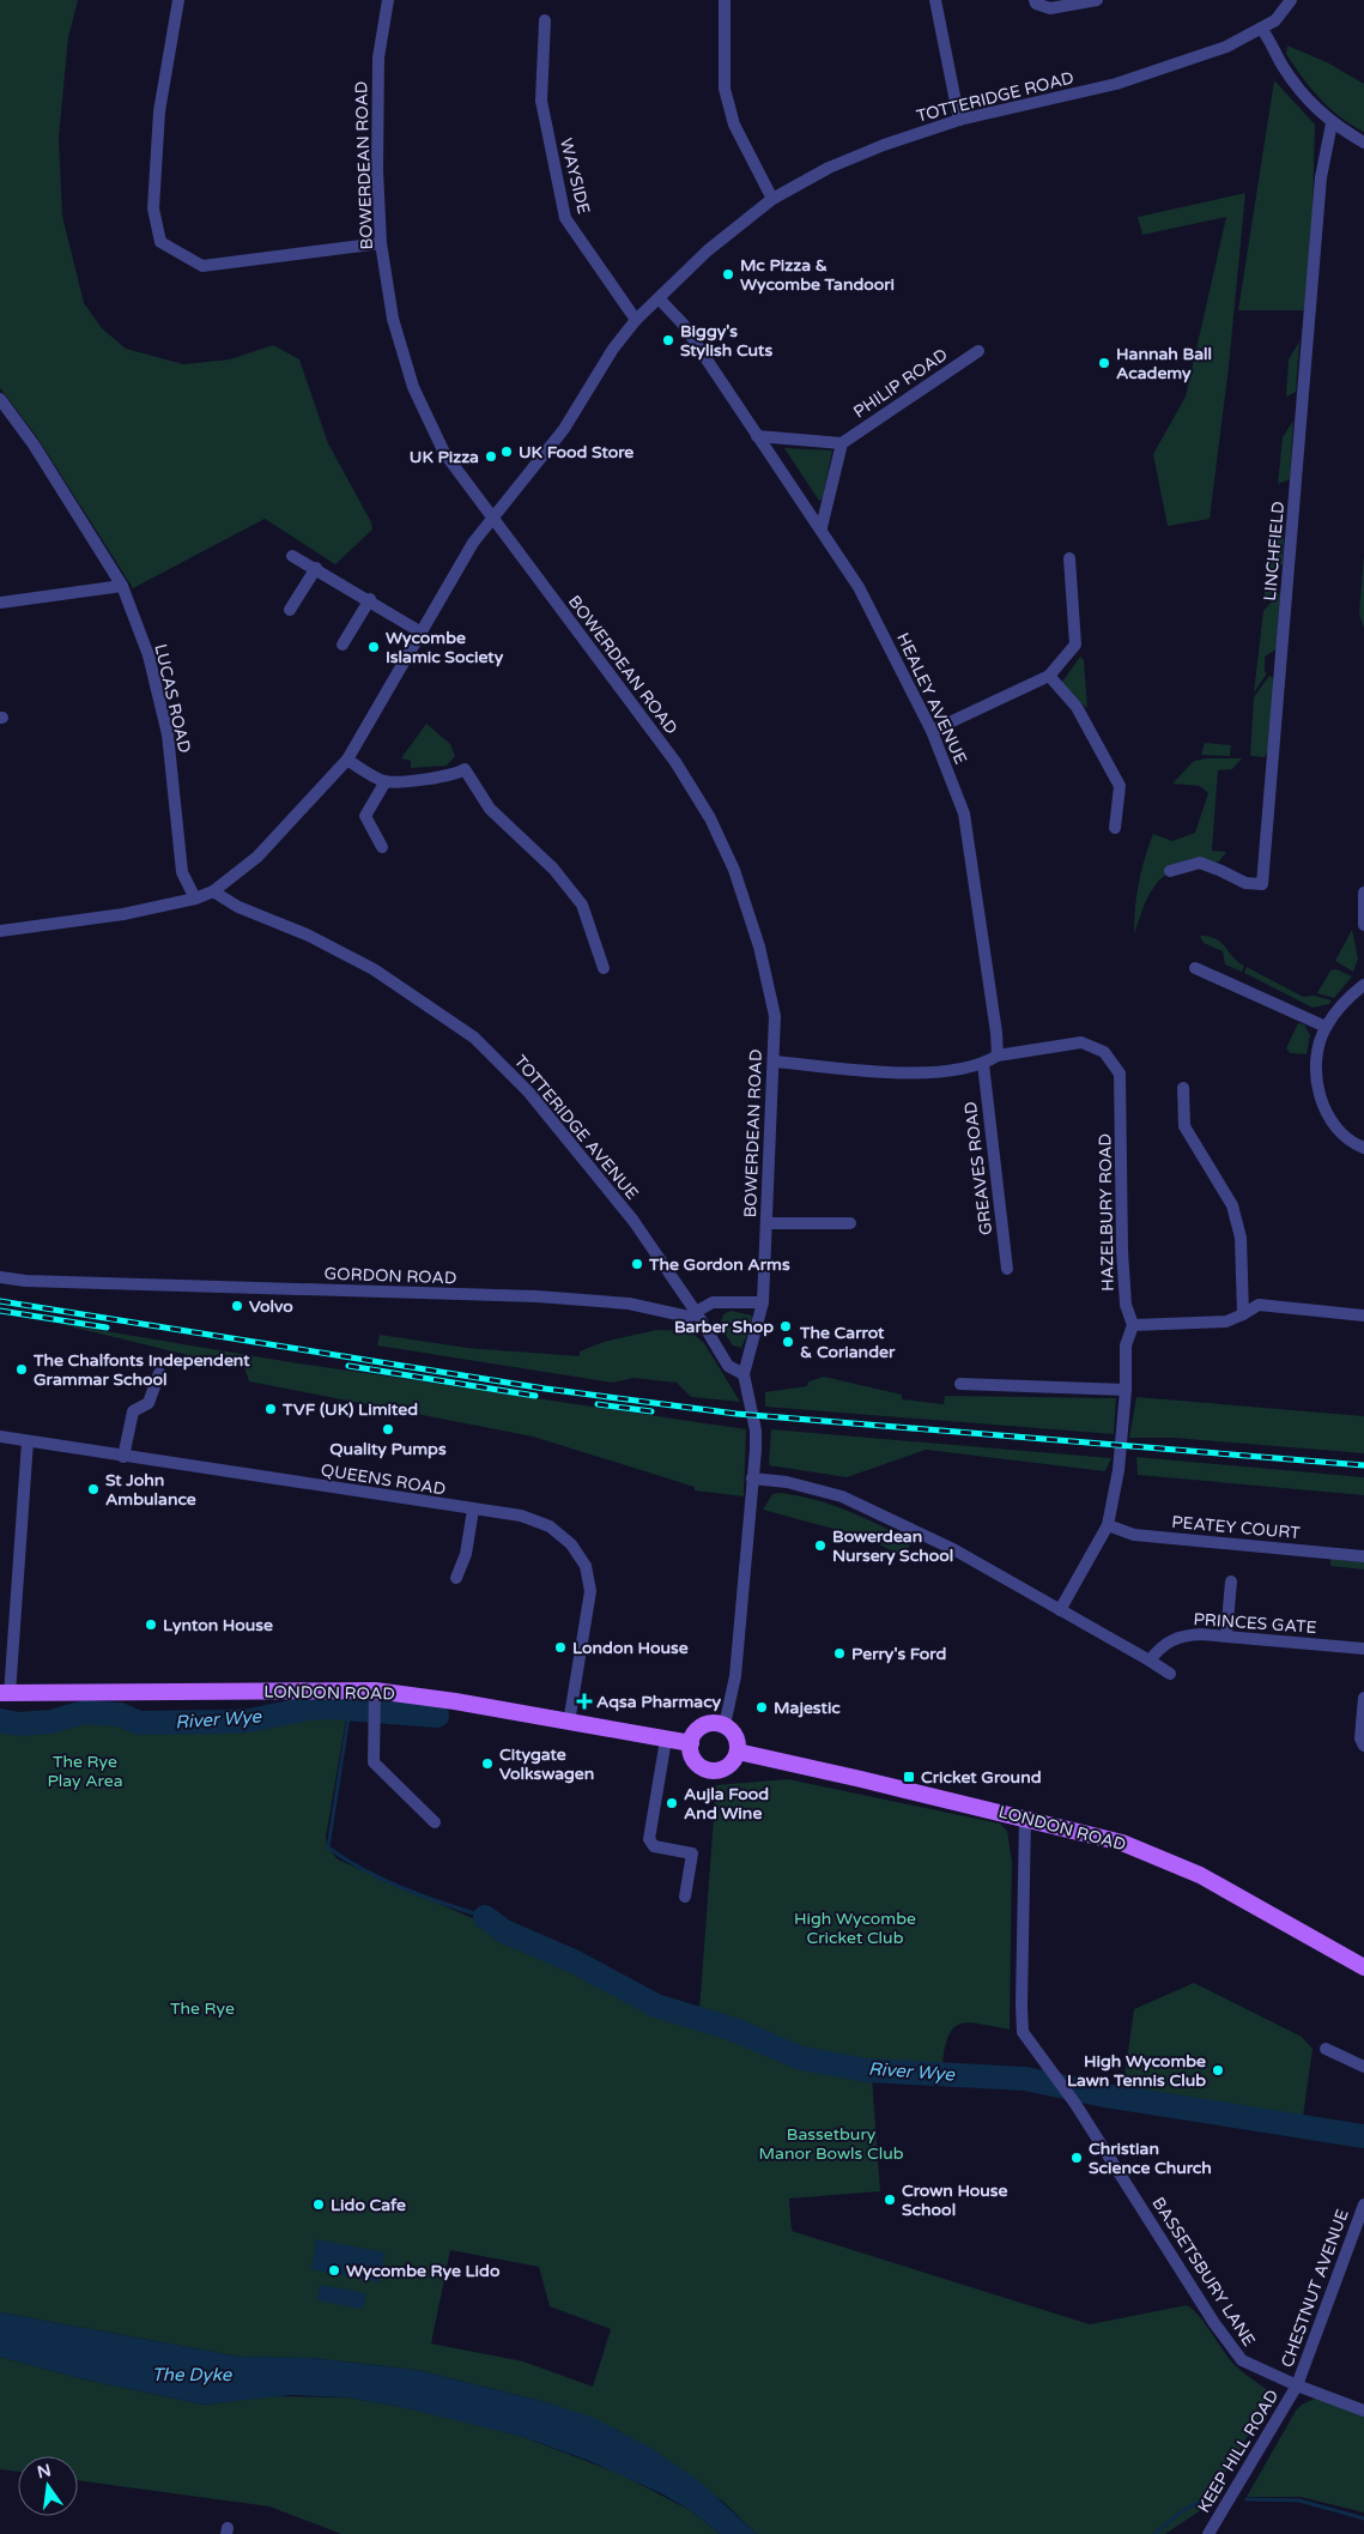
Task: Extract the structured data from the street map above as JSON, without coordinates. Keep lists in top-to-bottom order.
{
  "streets": {
    "main road": ["LONDON ROAD"],
    "street": [
      "TOTTERIDGE ROAD",
      "BOWERDEAN ROAD",
      "WAYSIDE",
      "PHILIP ROAD",
      "LINCHFIELD",
      "LUCAS ROAD",
      "HEALEY AVENUE",
      "TOTTERIDGE AVENUE",
      "GREAVES ROAD",
      "HAZELBURY ROAD",
      "GORDON ROAD",
      "QUEENS ROAD",
      "PEATEY COURT",
      "PRINCES GATE",
      "BASSETSBURY LANE",
      "CHESTNUT AVENUE",
      "KEEP HILL ROAD"
    ]
  },
  "crossings": [
    ["TOTTERIDGE ROAD", "BOWERDEAN ROAD"],
    ["TOTTERIDGE ROAD", "WAYSIDE"],
    ["TOTTERIDGE ROAD", "LUCAS ROAD"],
    ["TOTTERIDGE ROAD", "HEALEY AVENUE"],
    ["TOTTERIDGE ROAD", "TOTTERIDGE AVENUE"],
    ["HEALEY AVENUE", "HAZELBURY ROAD"],
    ["TOTTERIDGE AVENUE", "GORDON ROAD"],
    ["HAZELBURY ROAD", "PEATEY COURT"],
    ["QUEENS ROAD", "LONDON ROAD"],
    ["LONDON ROAD", "BASSETSBURY LANE"],
    ["BASSETSBURY LANE", "CHESTNUT AVENUE"],
    ["BASSETSBURY LANE", "KEEP HILL ROAD"],
    ["CHESTNUT AVENUE", "KEEP HILL ROAD"]
  ],
  "water": ["River Wye", "The Dyke"],
  "parks": [
    "The Rye Play Area",
    "High Wycombe Cricket Club",
    "The Rye",
    "Bassetbury Manor Bowls Club"
  ],
  "places": {
    "other": [
      "Mc Pizza & Wycombe Tandoori",
      "Biggy's Stylish Cuts",
      "Hannah Ball Academy",
      "UK Food Store",
      "UK Pizza",
      "Wycombe Islamic Society",
      "The Gordon Arms",
      "Volvo",
      "Barber Shop",
      "The Carrot & Coriander",
      "The Chalfonts Independent Grammar School",
      "TVF (UK) Limited",
      "Quality Pumps",
      "St John Ambulance",
      "Bowerdean Nursery School",
      "Lynton House",
      "London House",
      "Perry's Ford",
      "Majestic",
      "Citygate Volkswagen",
      "Aujla Food And Wine",
      "High Wycombe Lawn Tennis Club",
      "Christian Science Church",
      "Crown House School",
      "Lido Cafe",
      "Wycombe Rye Lido"
    ],
    "health": ["Aqsa Pharmacy"],
    "transit": ["Cricket Ground"]
  },
  "north": "top"
}
